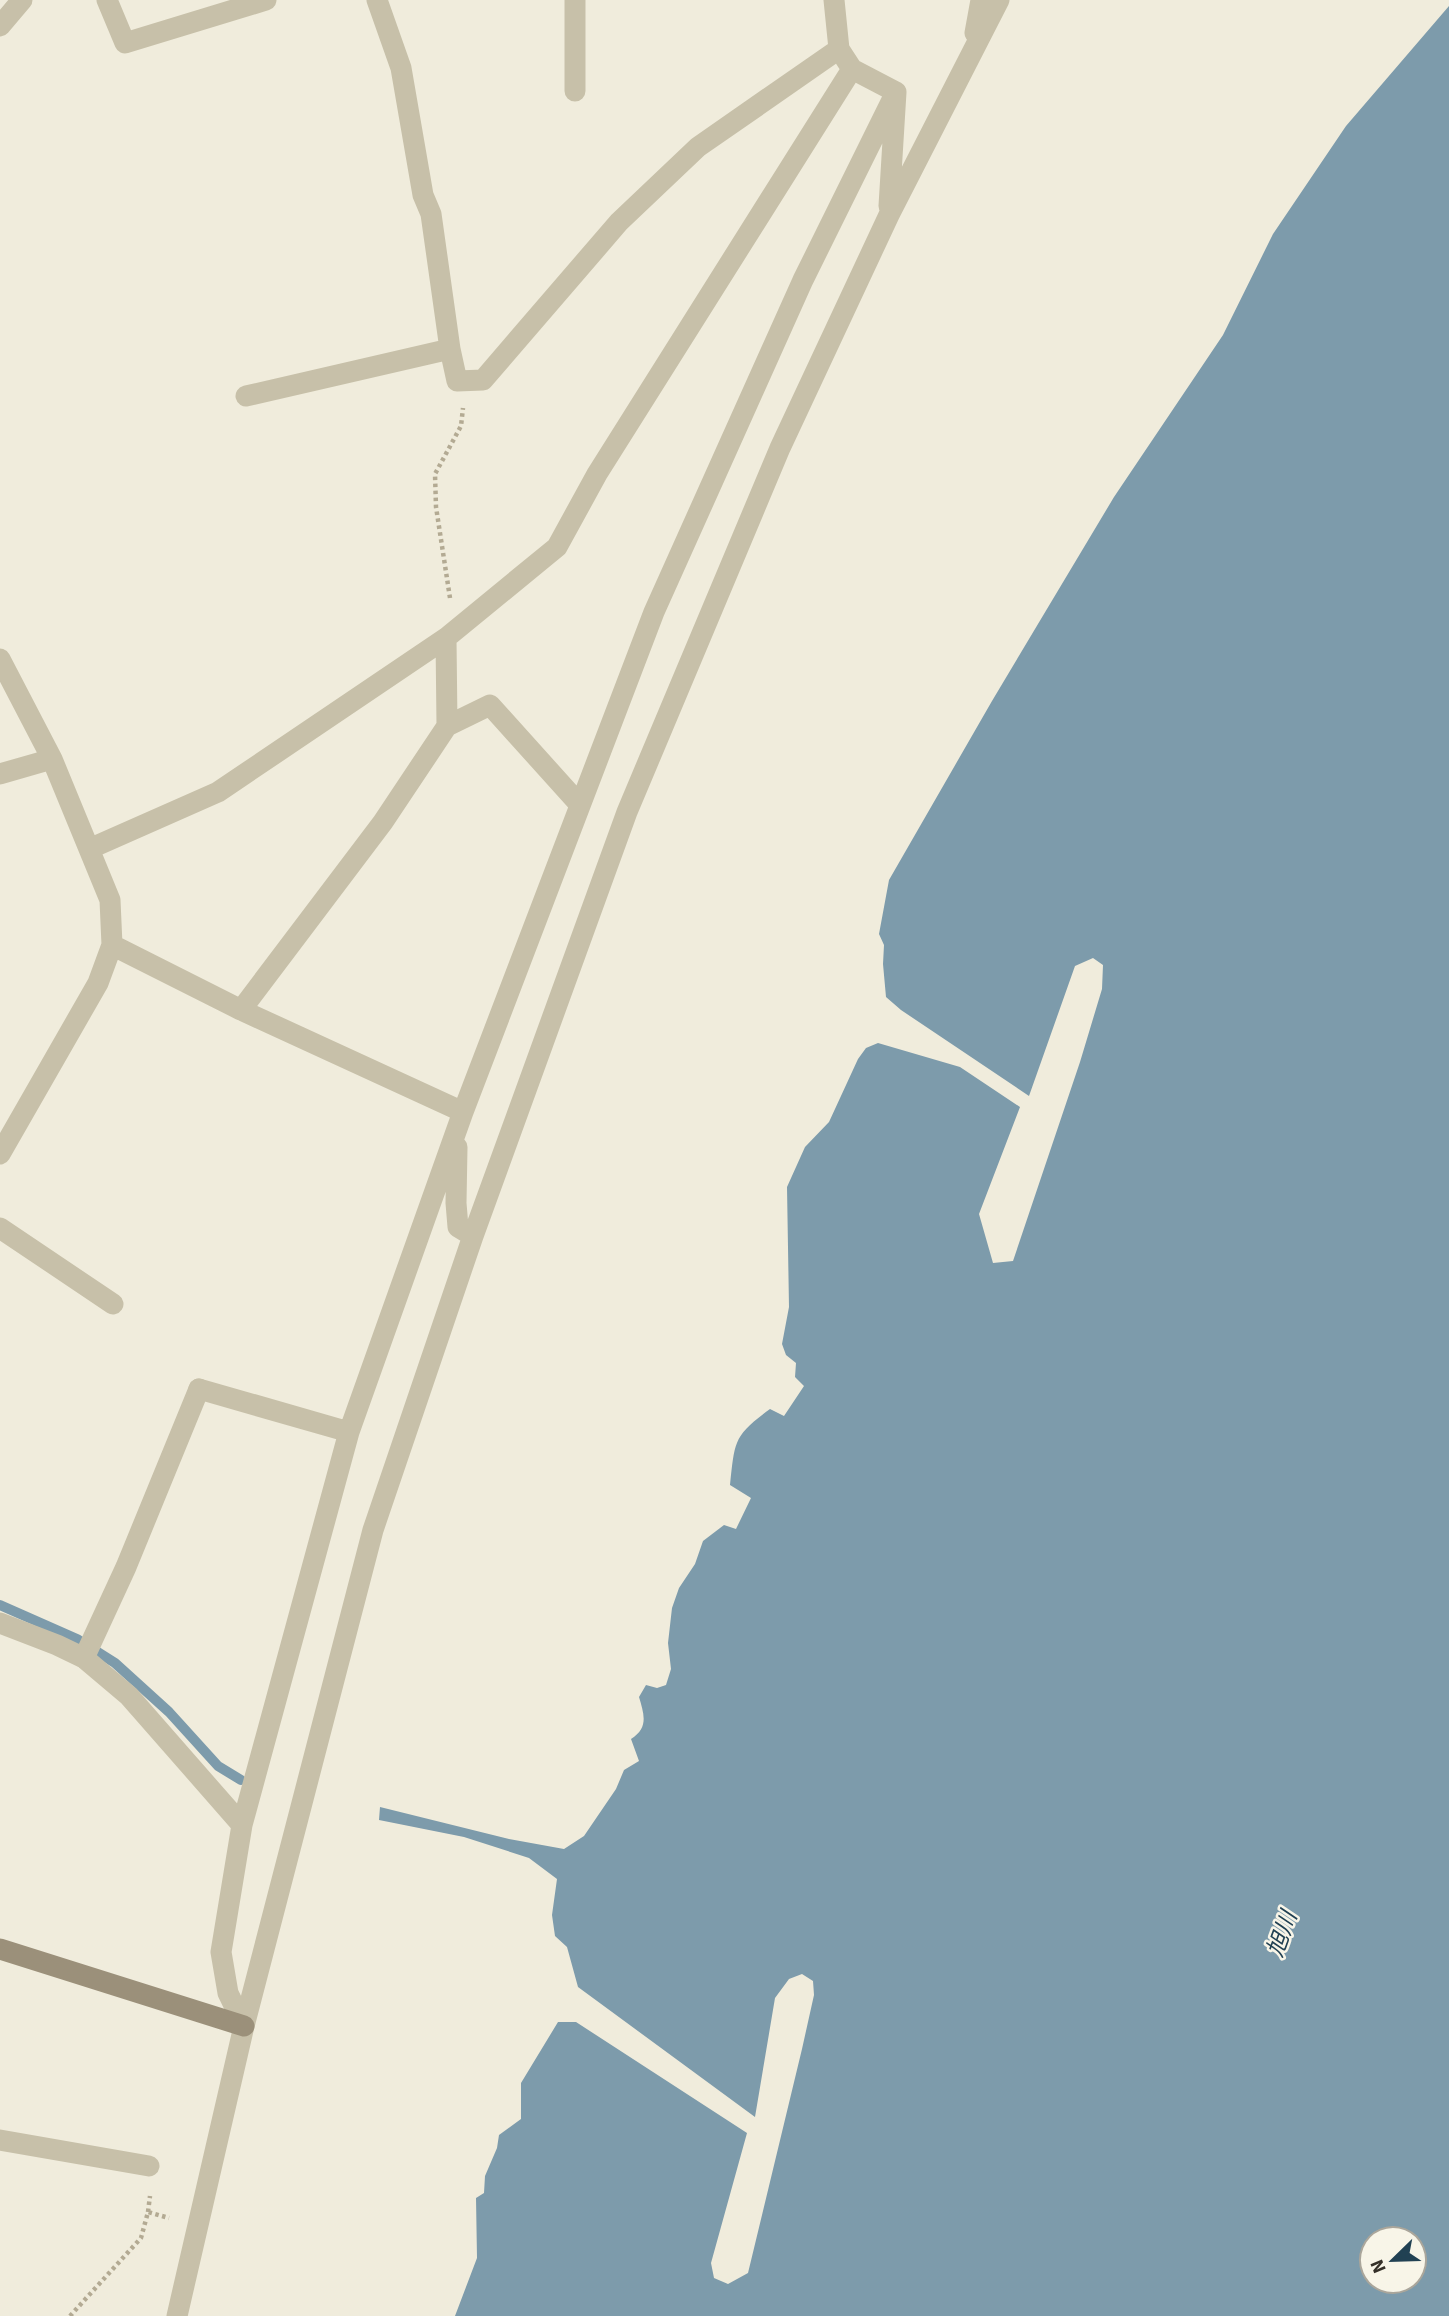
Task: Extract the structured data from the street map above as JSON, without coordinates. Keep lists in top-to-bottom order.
{
  "water": ["旭川"],
  "north": "bottom left"
}
